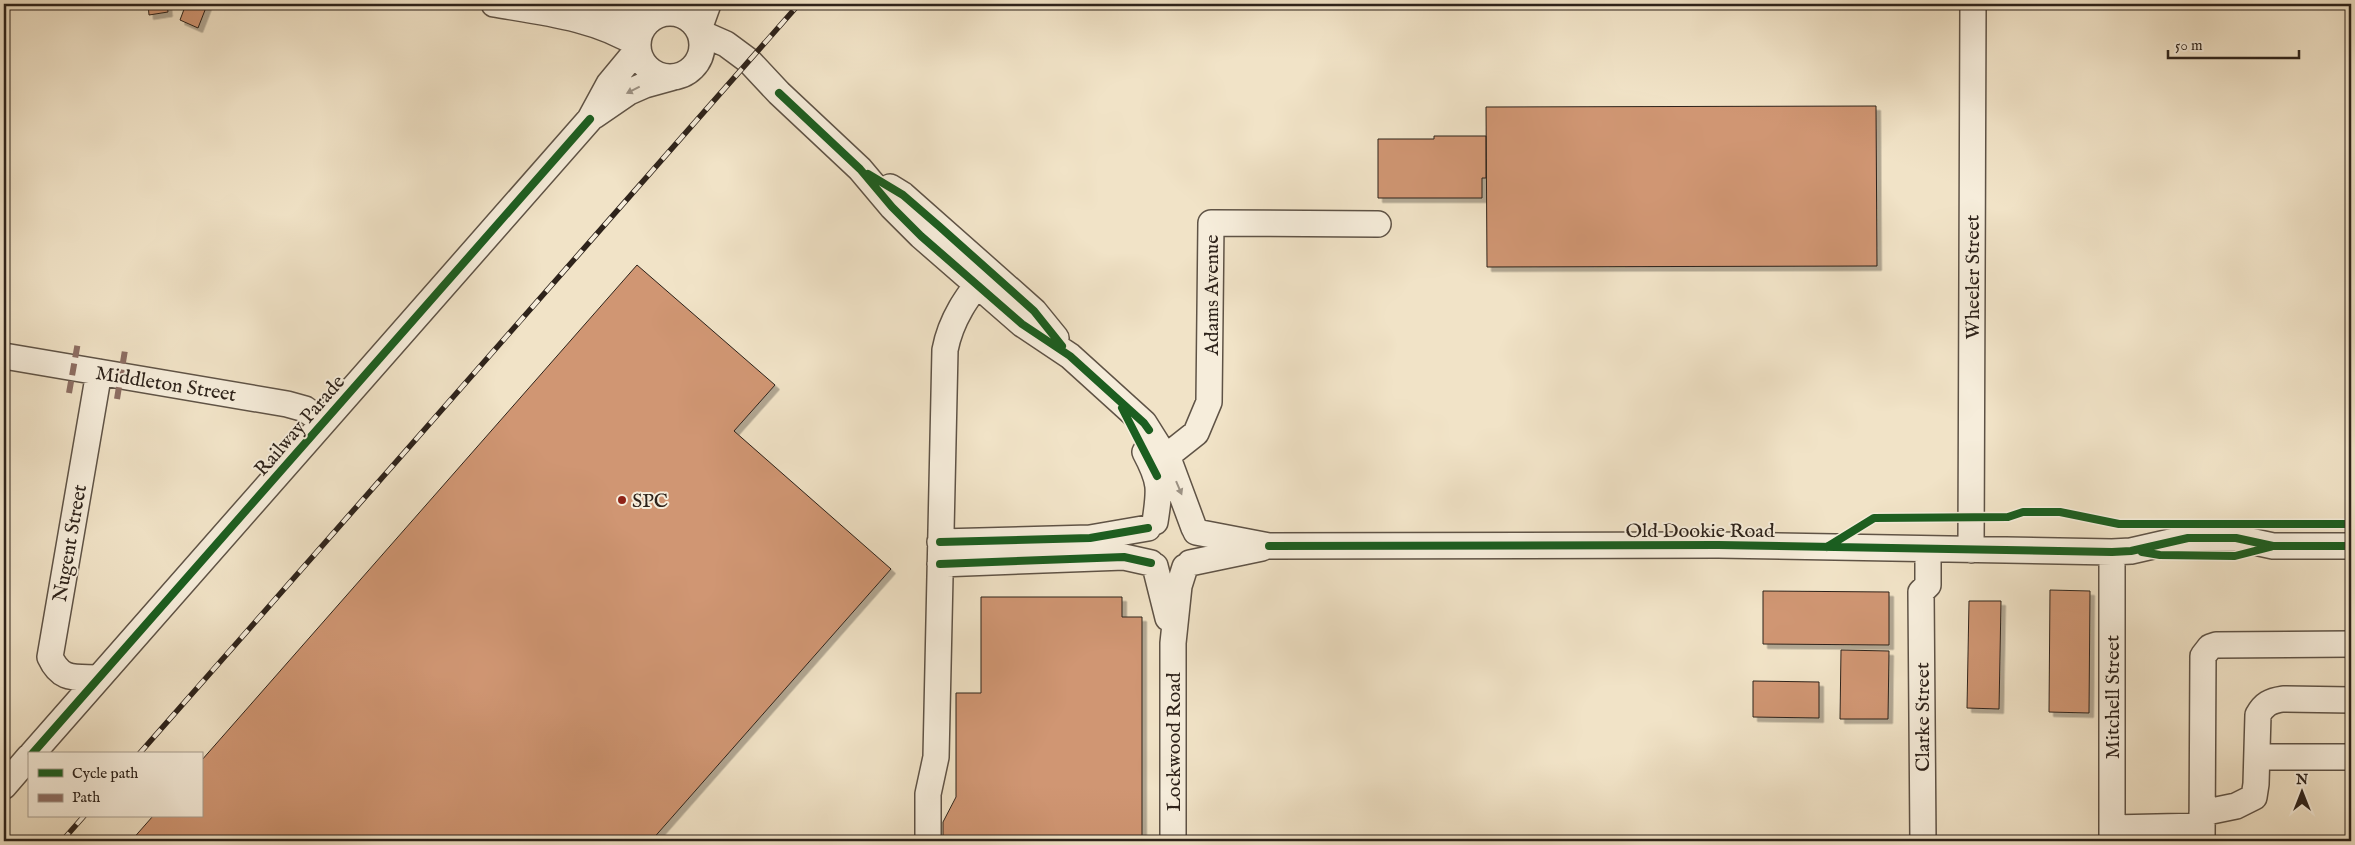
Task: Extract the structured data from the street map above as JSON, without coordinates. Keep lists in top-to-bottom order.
{
  "streets": {
    "street": [
      "Wheeler Street",
      "Adams Avenue",
      "Middleton Street",
      "Railway Parade",
      "Old Dookie Road",
      "Nugent Street",
      "Mitchell Street",
      "Clarke Street",
      "Lockwood Road"
    ]
  },
  "crossings": [
    ["Wheeler Street", "Old Dookie Road"],
    ["Middleton Street", "Railway Parade"],
    ["Middleton Street", "Nugent Street"],
    ["Railway Parade", "Nugent Street"],
    ["Old Dookie Road", "Mitchell Street"],
    ["Old Dookie Road", "Clarke Street"],
    ["Old Dookie Road", "Lockwood Road"]
  ],
  "places": ["SPC"],
  "legend": ["Cycle path", "Path"],
  "scale_bar": "50 m",
  "north": "top"
}
